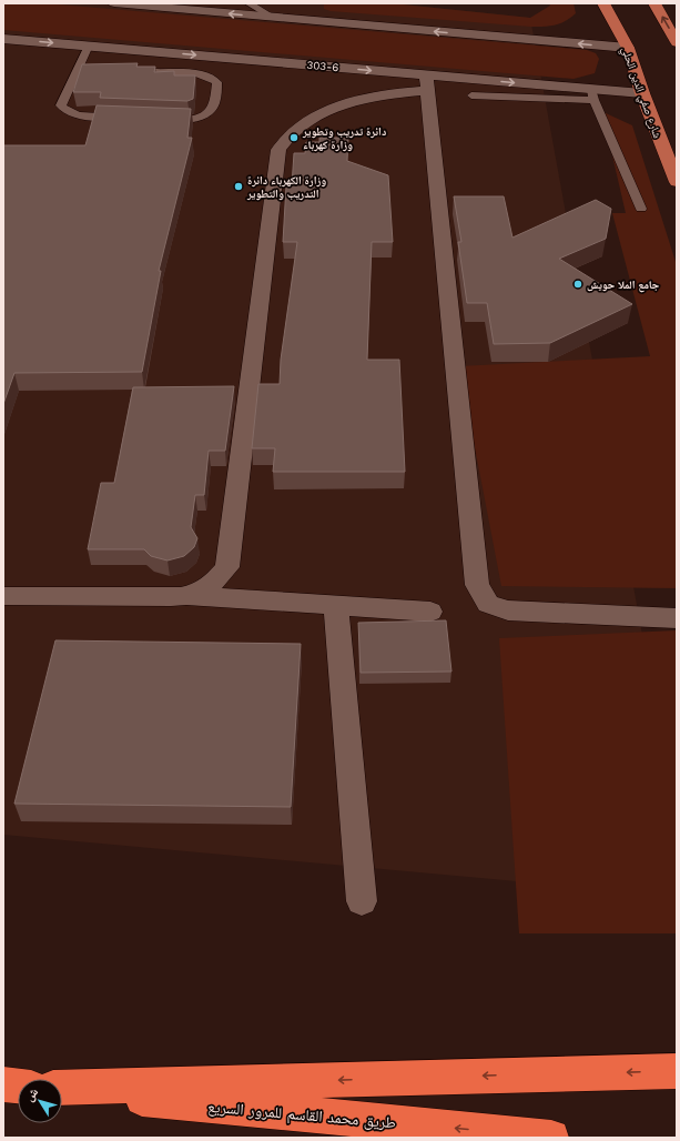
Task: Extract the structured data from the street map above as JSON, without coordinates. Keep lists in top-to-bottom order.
{
  "streets": {
    "highway": ["طريق محمد القاسم للمرور السريع"],
    "main road": ["شارع صفي الدين الحلي"],
    "street": ["303-6"]
  },
  "crossings": [
    ["303-6", "شارع صفي الدين الحلي"]
  ],
  "places": ["دائرة تدريب وتطوير وزارة كهرباء", "وزارة الكهرباء دائرة التدريب والتطوير", "جامع الملا حويش"],
  "north": "top left"
}
